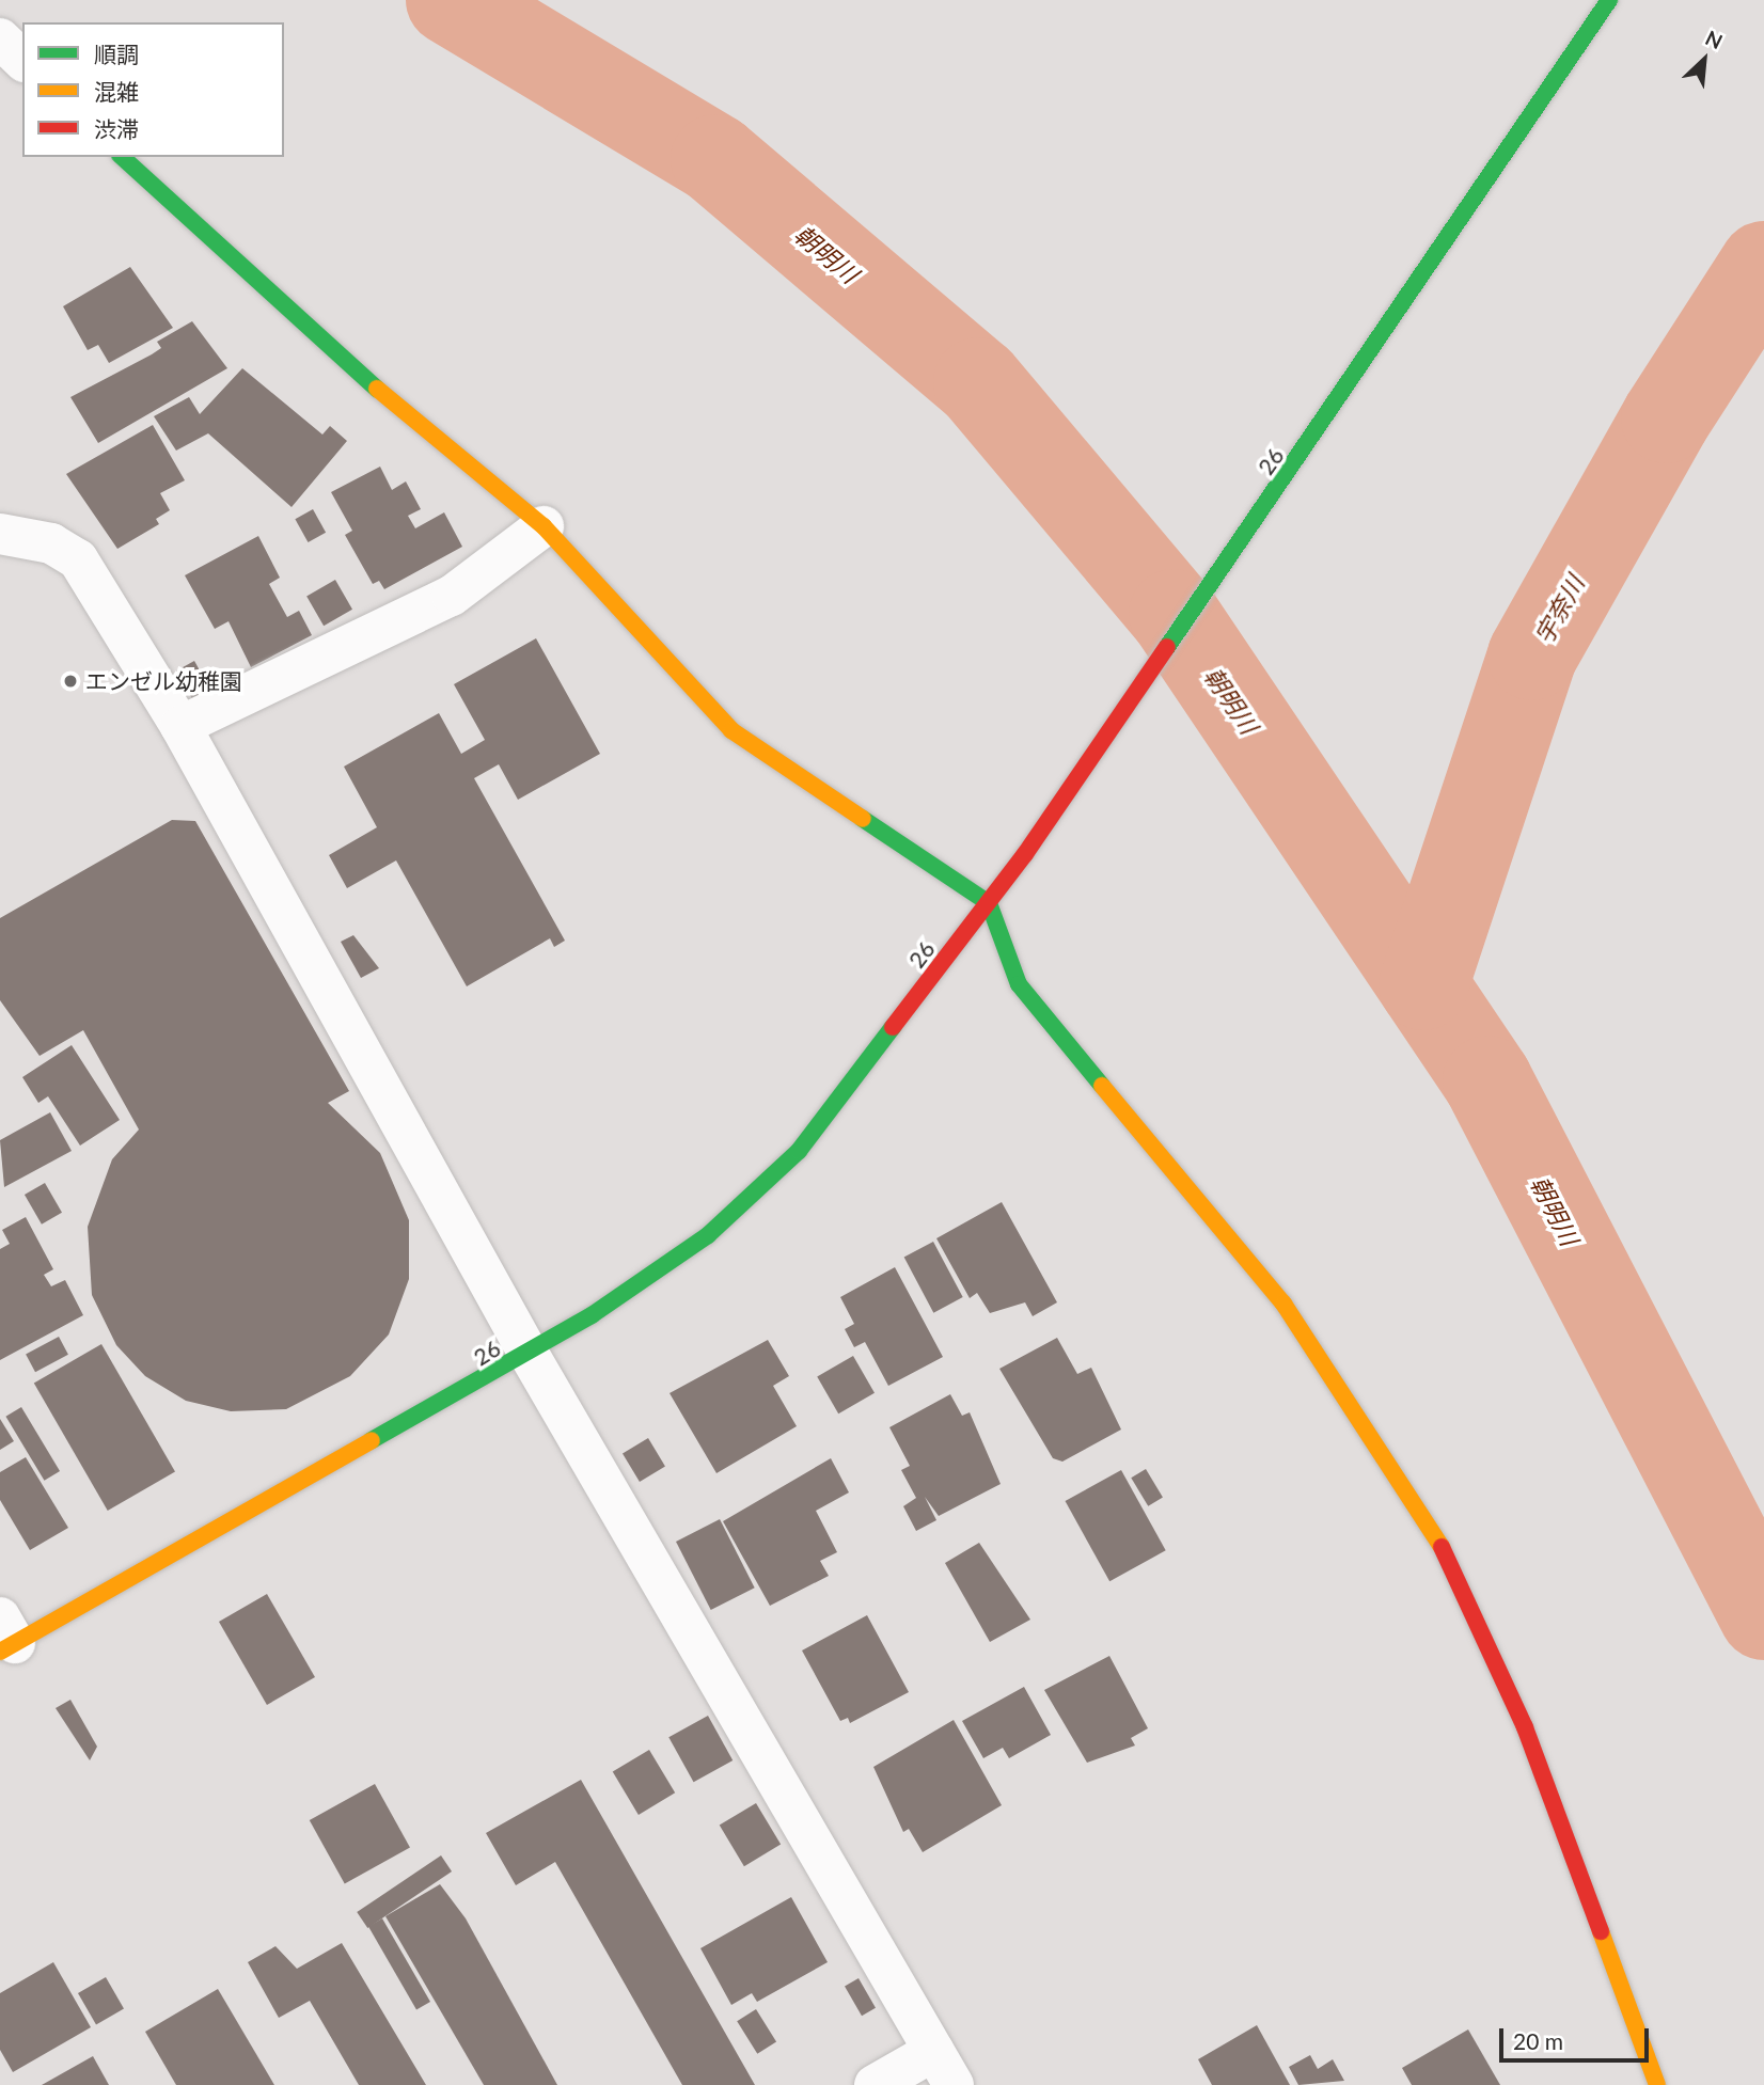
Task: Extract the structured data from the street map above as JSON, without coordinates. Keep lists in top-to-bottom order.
{
  "streets": {
    "street": ["26"]
  },
  "water": ["朝明川", "宇奈川"],
  "places": ["エンゼル幼稚園"],
  "legend": ["順調", "混雑", "渋滞"],
  "scale_bar": "20 m",
  "north": "top right"
}
